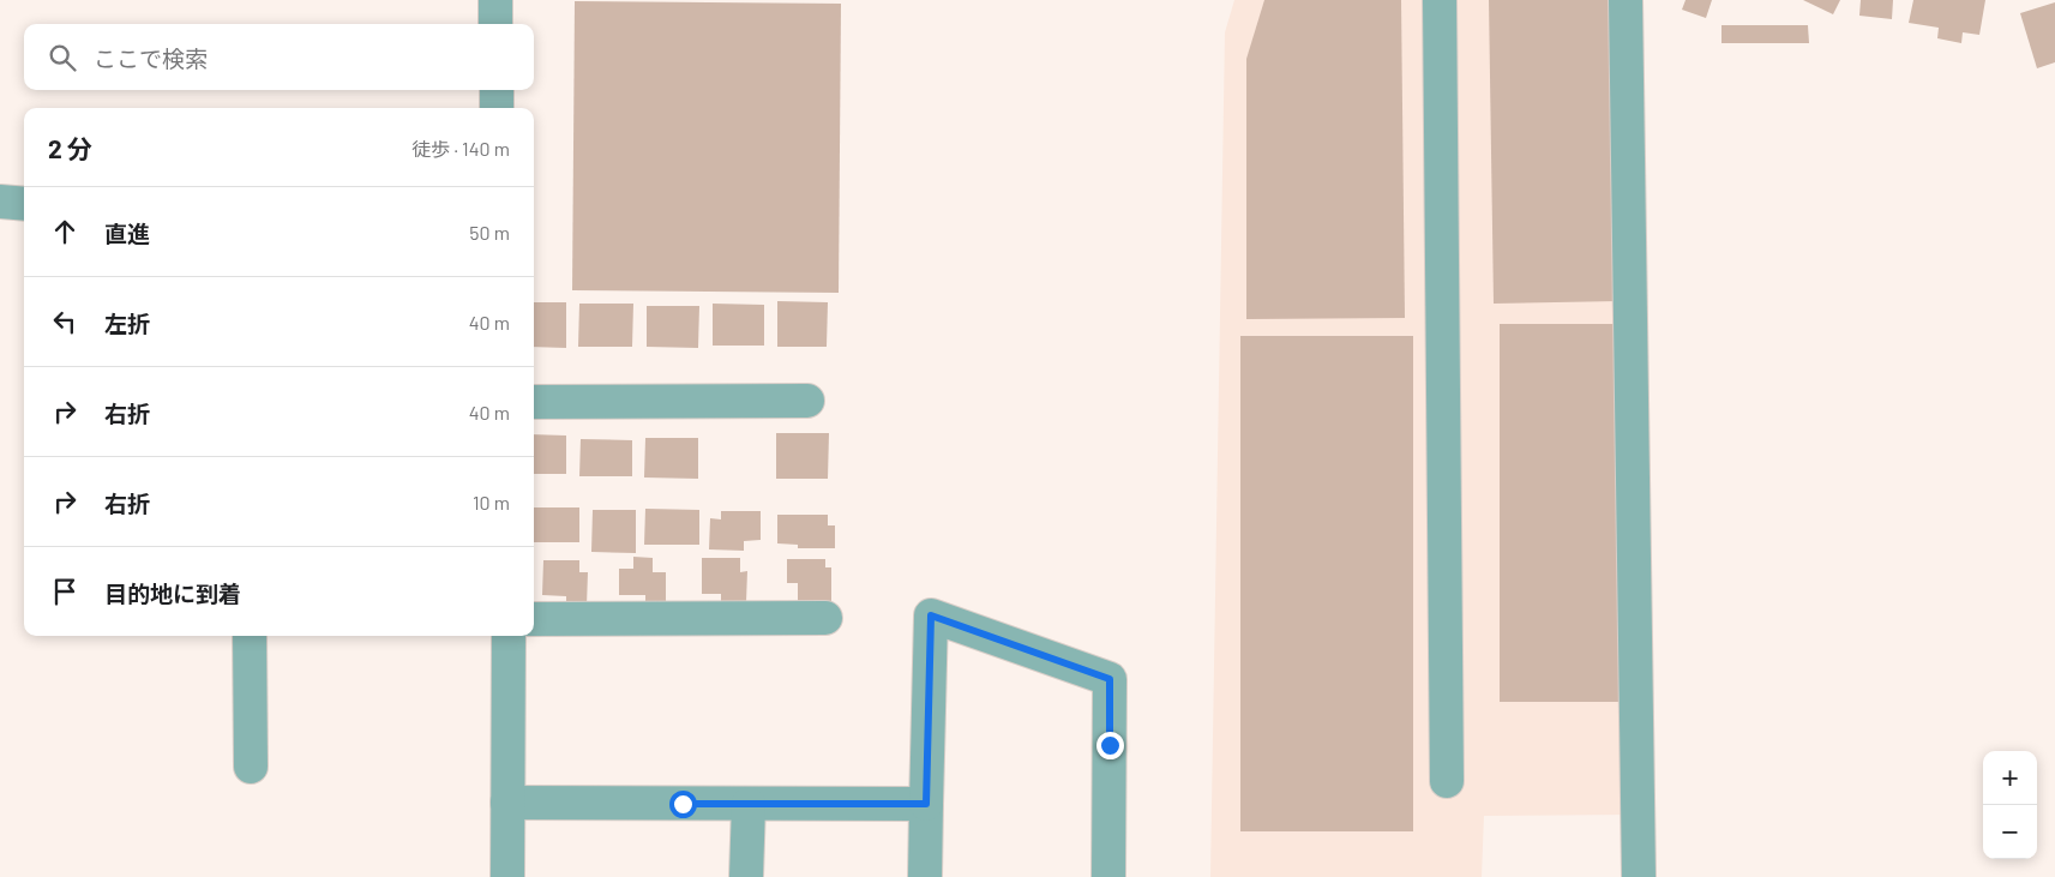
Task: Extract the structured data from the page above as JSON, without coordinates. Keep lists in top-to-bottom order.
{
  "page": {
    "search": "ここで検索",
    "heading": ["2 分", "徒歩 · 140 m"],
    "list": [
      ["直進", "50 m"],
      ["左折", "40 m"],
      ["右折", "40 m"],
      ["右折", "10 m"],
      "目的地に到着"
    ],
    "map_buttons": ["+", "−"]
  }
}
